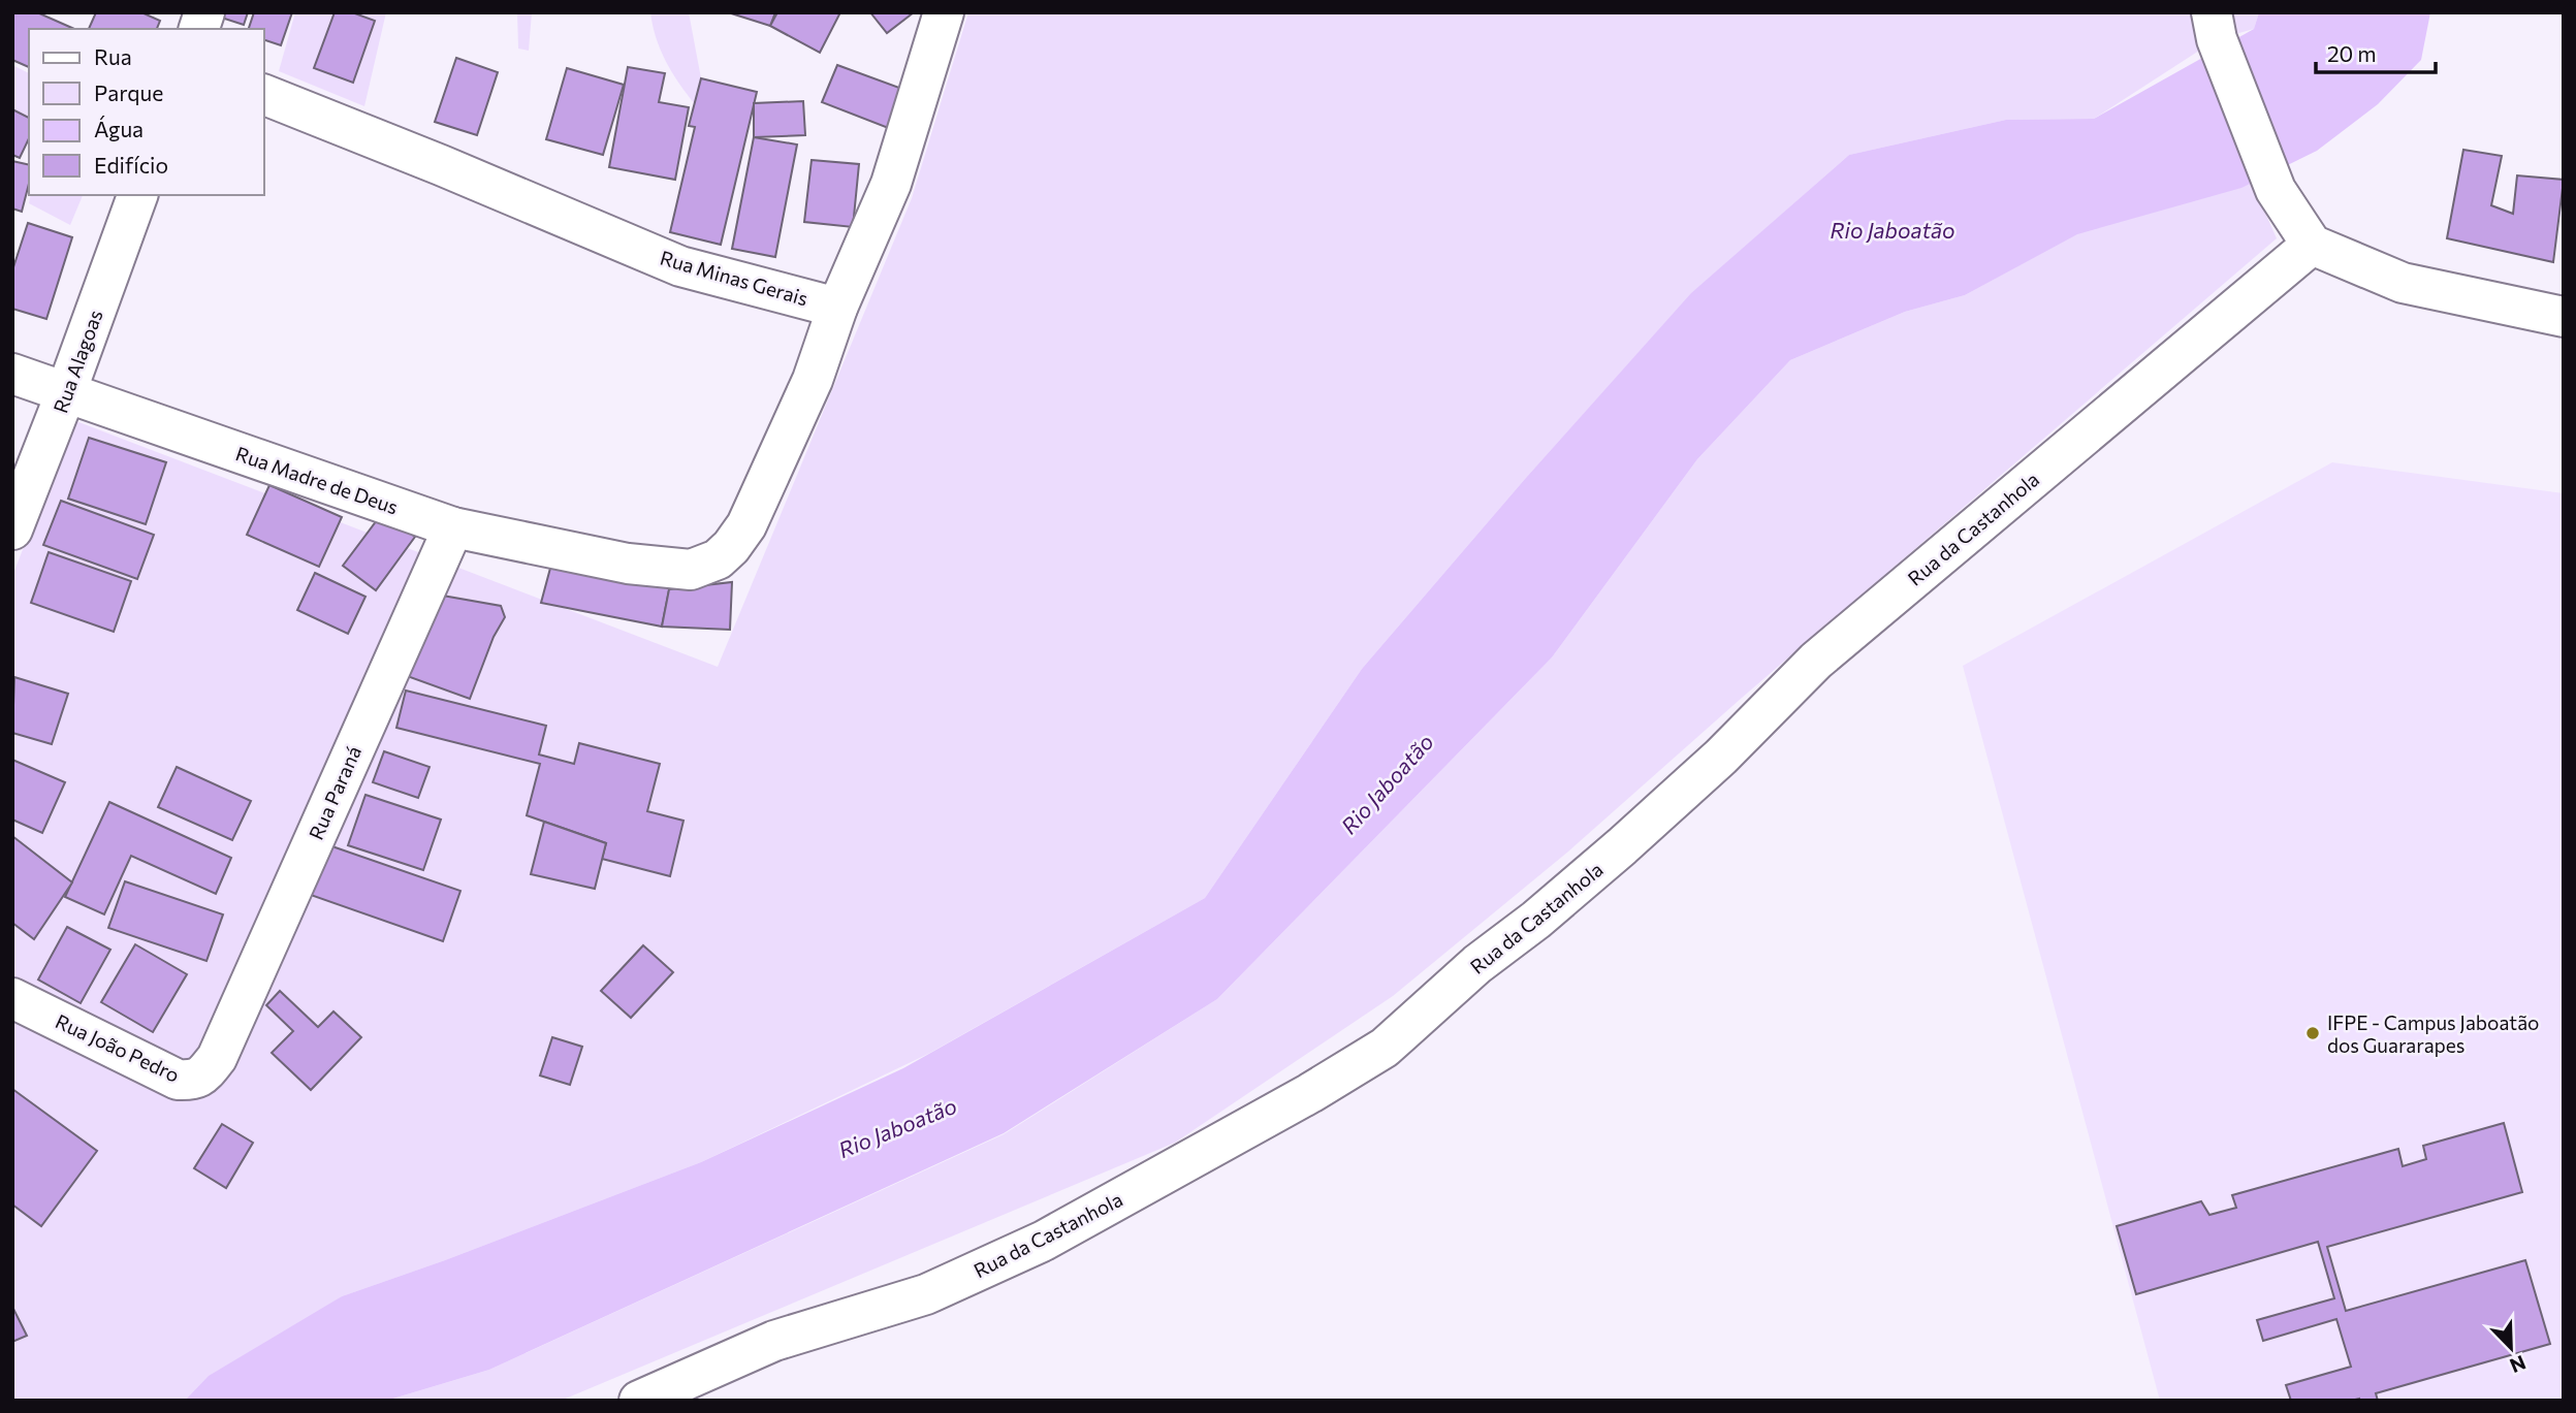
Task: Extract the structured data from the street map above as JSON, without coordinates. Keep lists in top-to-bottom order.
{
  "streets": {
    "street": [
      "Rua Minas Gerais",
      "Rua Alagoas",
      "Rua Madre de Deus",
      "Rua da Castanhola",
      "Rua Paraná",
      "Rua João Pedro"
    ]
  },
  "crossings": [
    ["Rua Minas Gerais", "Rua Madre de Deus"],
    ["Rua Alagoas", "Rua Madre de Deus"],
    ["Rua Madre de Deus", "Rua Paraná"],
    ["Rua Paraná", "Rua João Pedro"]
  ],
  "water": ["Rio Jaboatão"],
  "places": ["IFPE - Campus Jaboatão dos Guararapes"],
  "legend": [
    "Rua",
    "Parque",
    "Água",
    "Edifício"
  ],
  "scale_bar": "20 m",
  "north": "bottom right"
}
